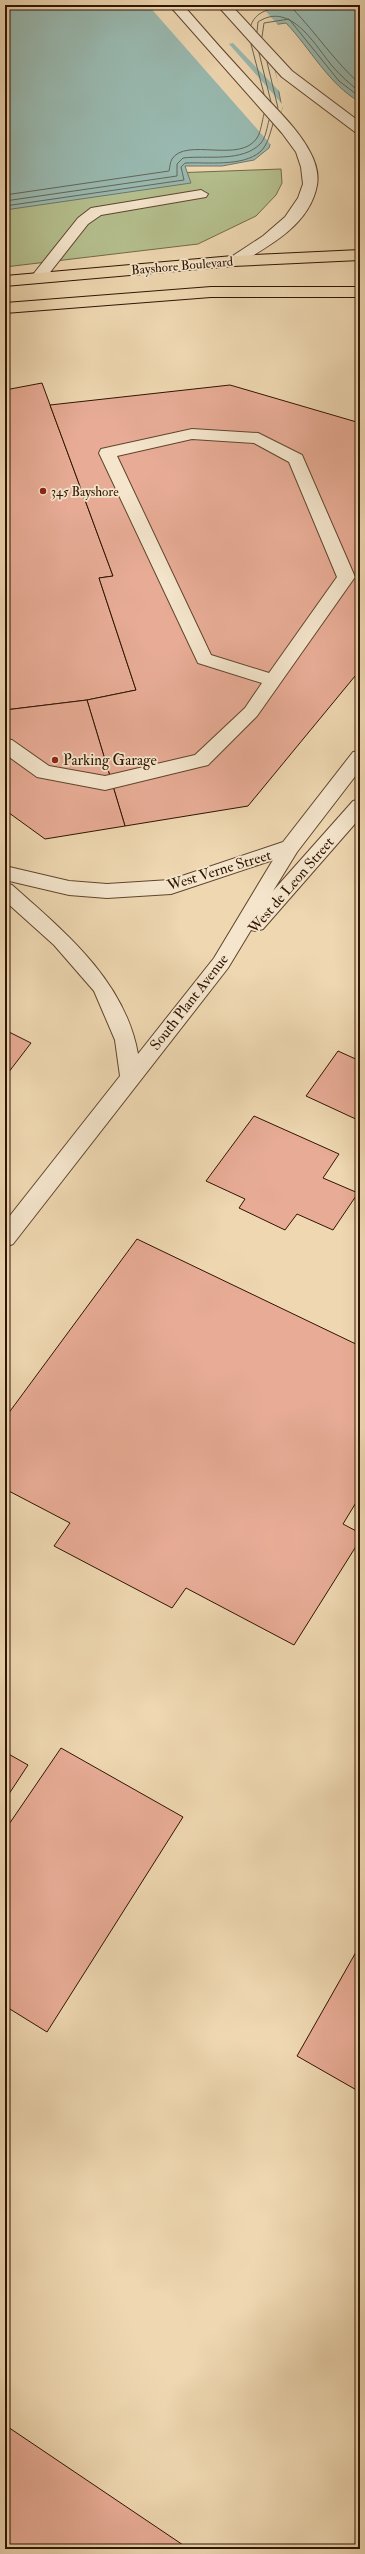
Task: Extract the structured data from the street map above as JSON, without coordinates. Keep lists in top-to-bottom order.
{
  "streets": {
    "main road": ["Bayshore Boulevard"],
    "street": ["West Verne Street", "West de Leon Street", "South Plant Avenue"]
  },
  "crossings": [
    ["West Verne Street", "South Plant Avenue"],
    ["West de Leon Street", "South Plant Avenue"]
  ],
  "places": ["345 Bayshore", "Parking Garage"]
}
